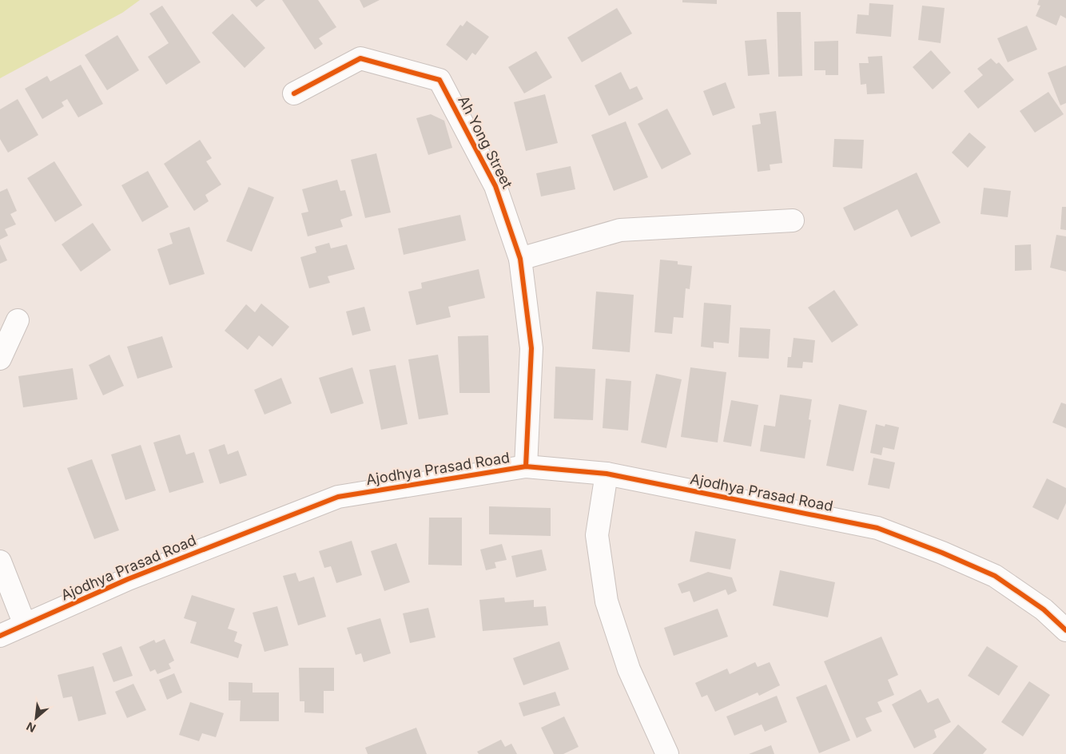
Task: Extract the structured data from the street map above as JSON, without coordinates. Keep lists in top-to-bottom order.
{
  "streets": {
    "street": ["Ah Yong Street", "Ajodhya Prasad Road"]
  },
  "crossings": [
    ["Ah Yong Street", "Ajodhya Prasad Road"]
  ],
  "north": "bottom left"
}
